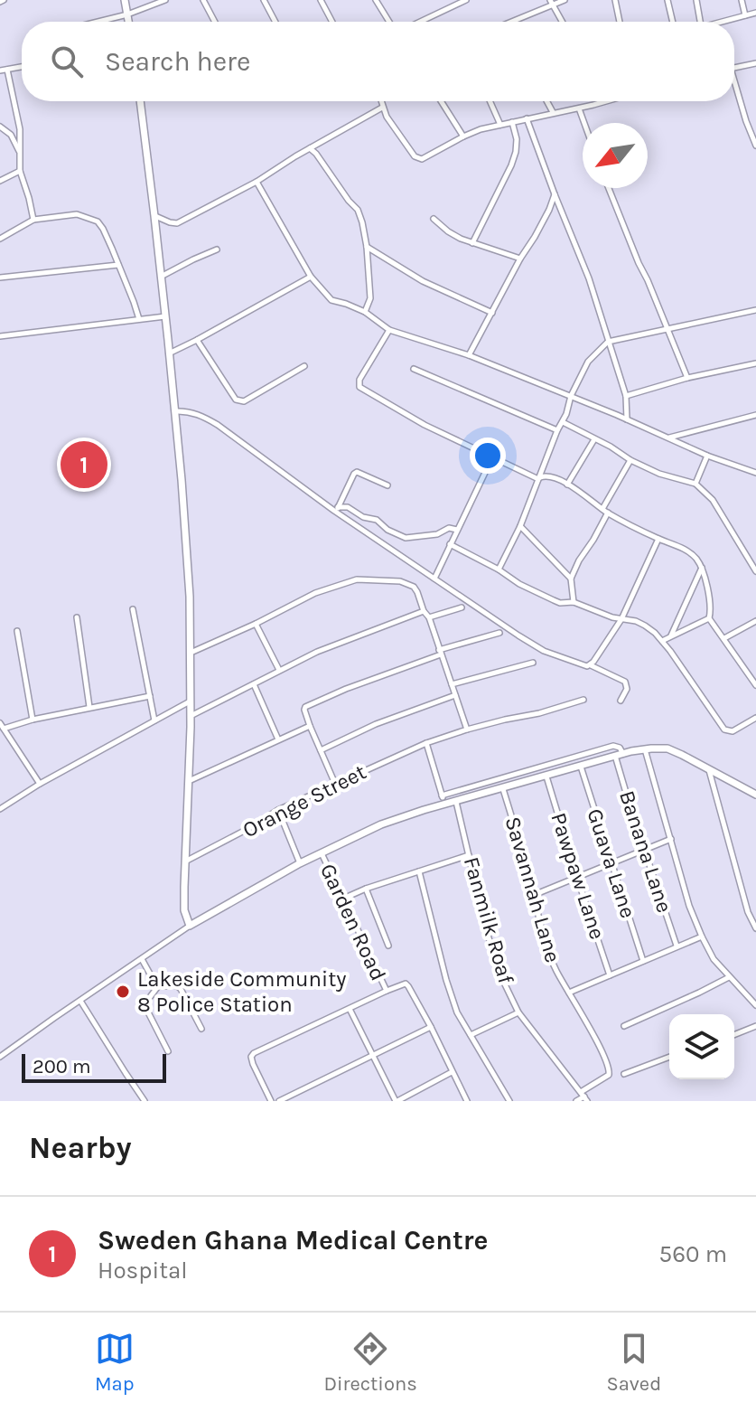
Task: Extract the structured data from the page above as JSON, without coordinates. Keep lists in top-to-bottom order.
{
  "streets": {
    "street": [
      "Orange Street",
      "Banana Lane",
      "Guava Lane",
      "Pawpaw Lane",
      "Savannah Lane",
      "Fanmilk Roaf",
      "Garden Road"
    ]
  },
  "crossings": [
    ["Savannah Lane", "Fanmilk Roaf"]
  ],
  "places": ["Lakeside Community 8 Police Station"],
  "scale_bar": "200 m",
  "north": "bottom left",
  "page": {
    "search": "Search here",
    "pins": "1",
    "scale": "200 m",
    "heading": "Nearby",
    "list": [
      {
        "mark": "1",
        "name": "Sweden Ghana Medical Centre",
        "note": "Hospital",
        "value": "560 m"
      }
    ],
    "nav": ["Map", "Directions", "Saved"]
  }
}
